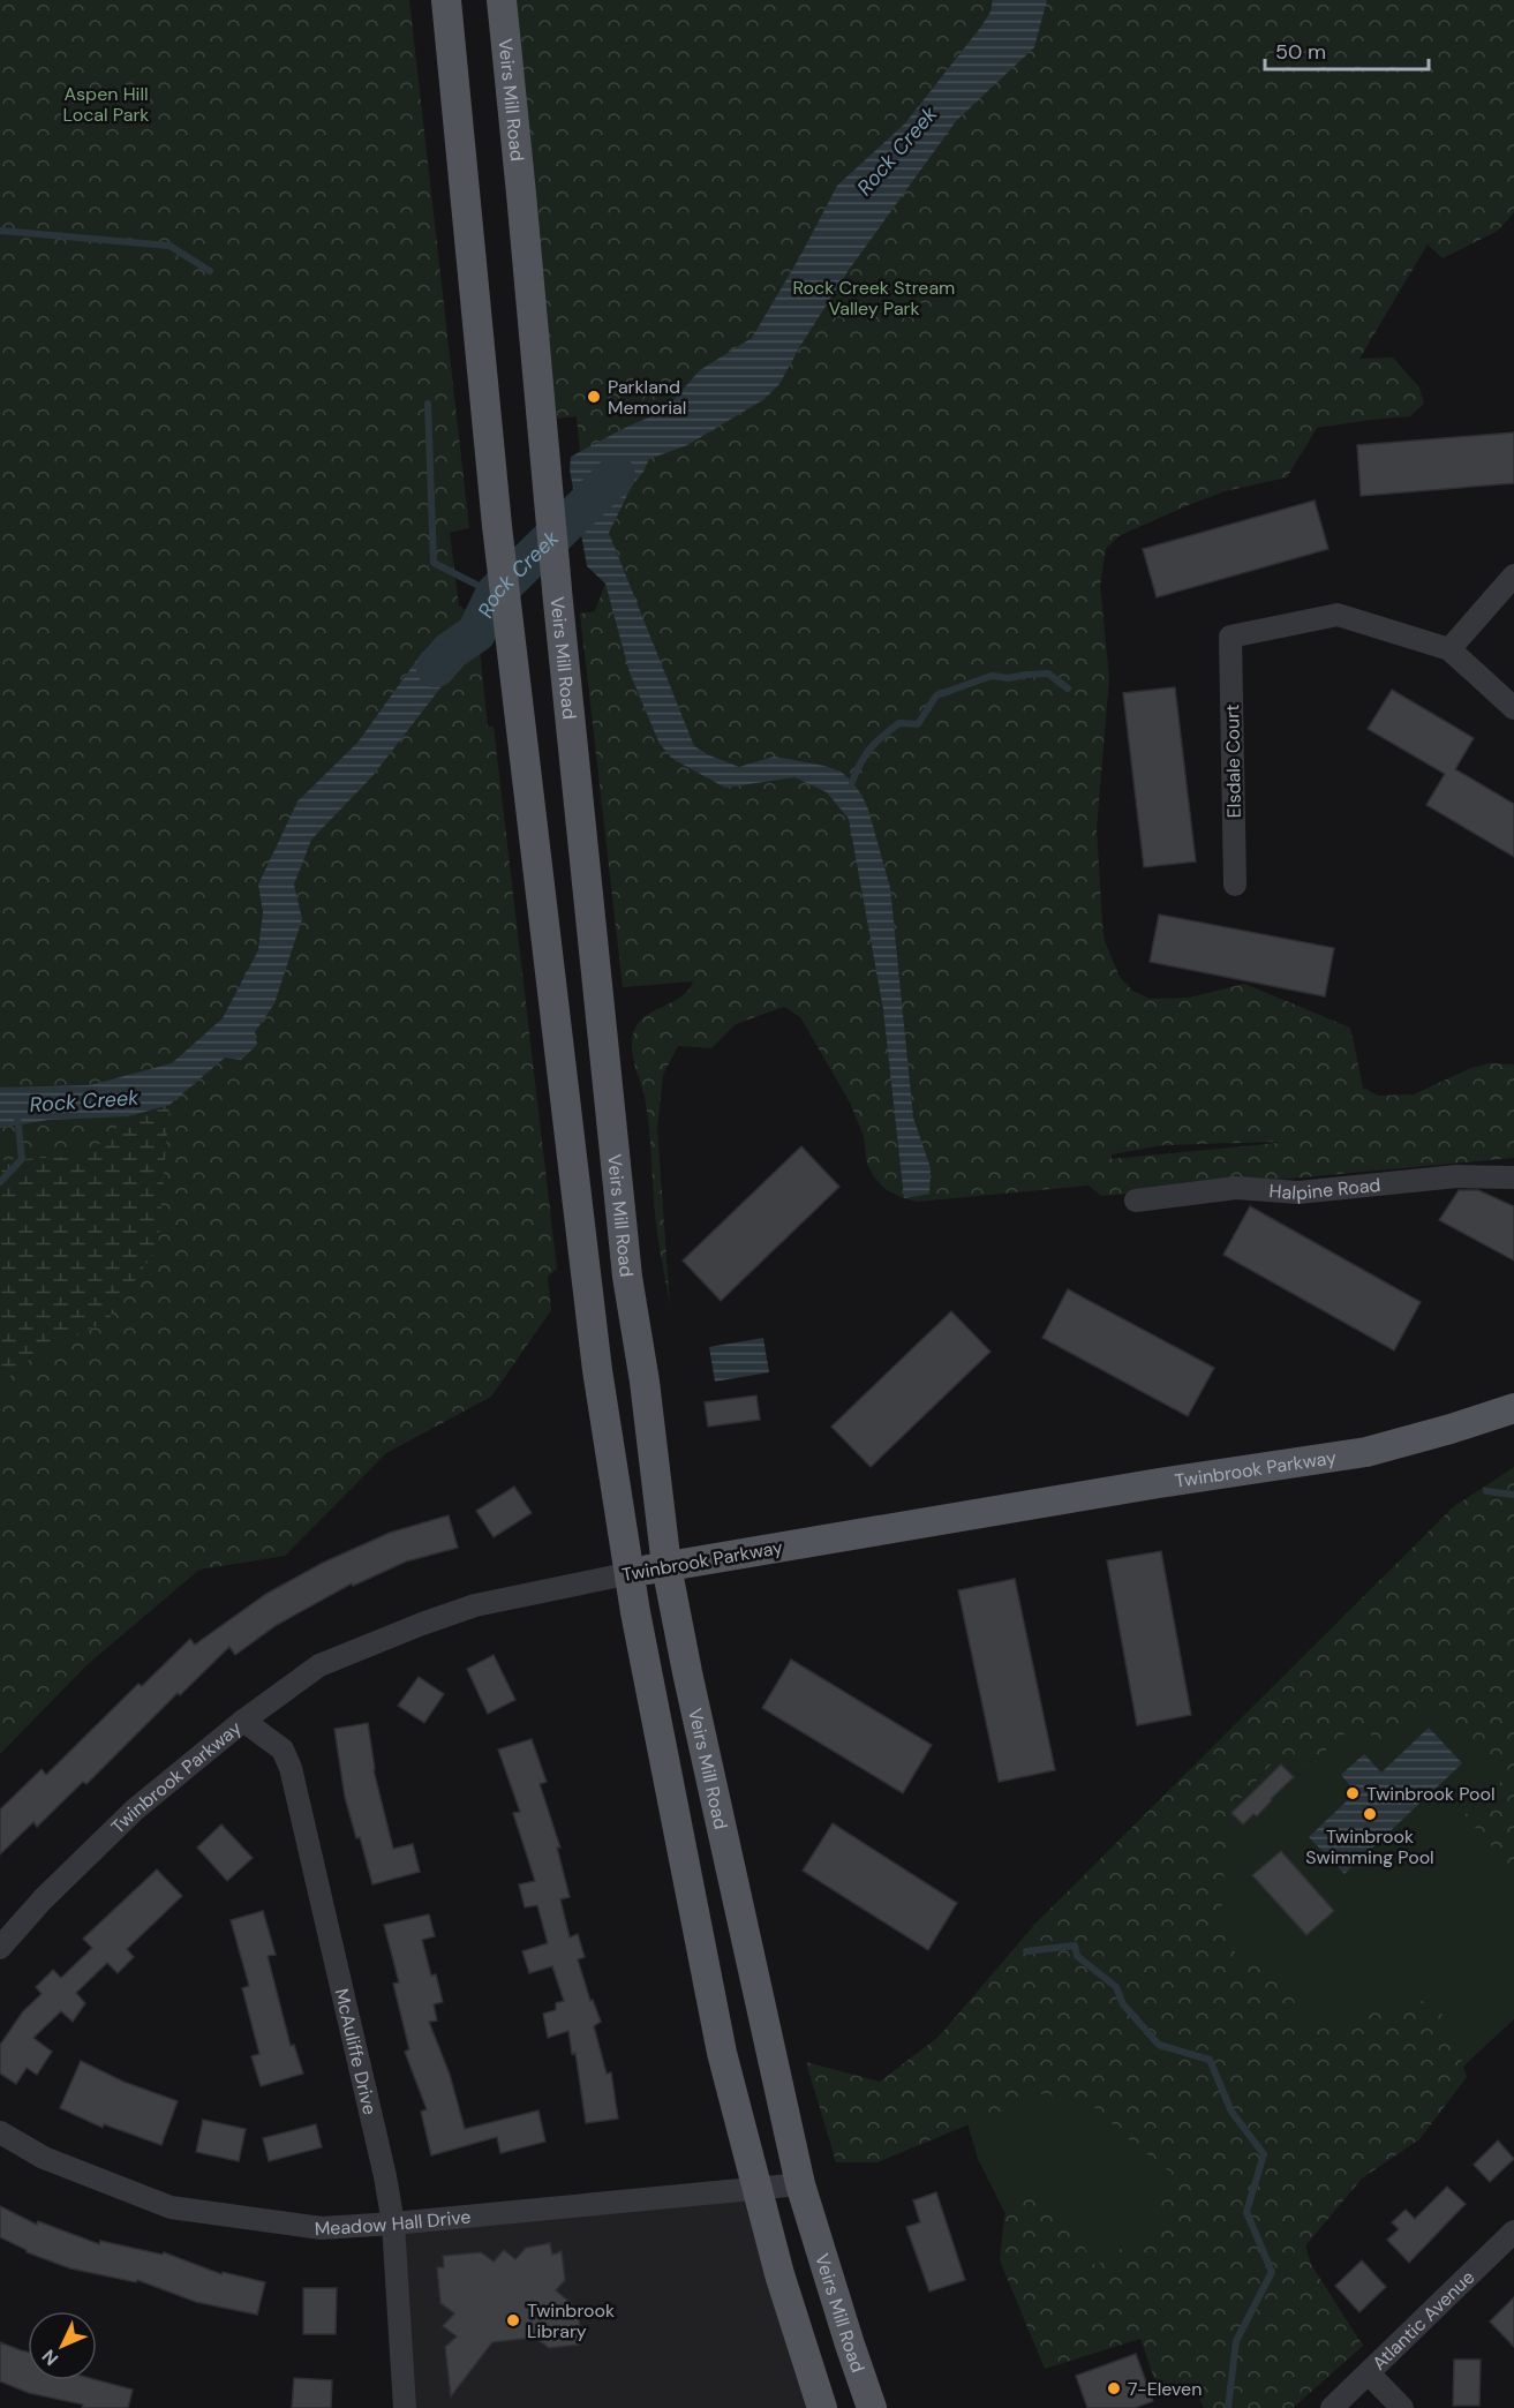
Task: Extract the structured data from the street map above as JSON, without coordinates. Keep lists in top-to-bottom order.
{
  "streets": {
    "main road": ["Veirs Mill Road", "Twinbrook Parkway"],
    "street": [
      "Elsdale Court",
      "Halpine Road",
      "McAuliffe Drive",
      "Meadow Hall Drive",
      "Atlantic Avenue"
    ]
  },
  "crossings": [
    ["Veirs Mill Road", "Twinbrook Parkway"],
    ["Veirs Mill Road", "Meadow Hall Drive"],
    ["Twinbrook Parkway", "McAuliffe Drive"],
    ["McAuliffe Drive", "Meadow Hall Drive"]
  ],
  "water": ["Rock Creek"],
  "parks": ["Aspen Hill Local Park", "Rock Creek Stream Valley Park"],
  "places": [
    "Parkland Memorial",
    "Twinbrook Pool",
    "Twinbrook Swimming Pool",
    "Twinbrook Library",
    "7-Eleven"
  ],
  "scale_bar": "50 m",
  "north": "bottom left"
}
